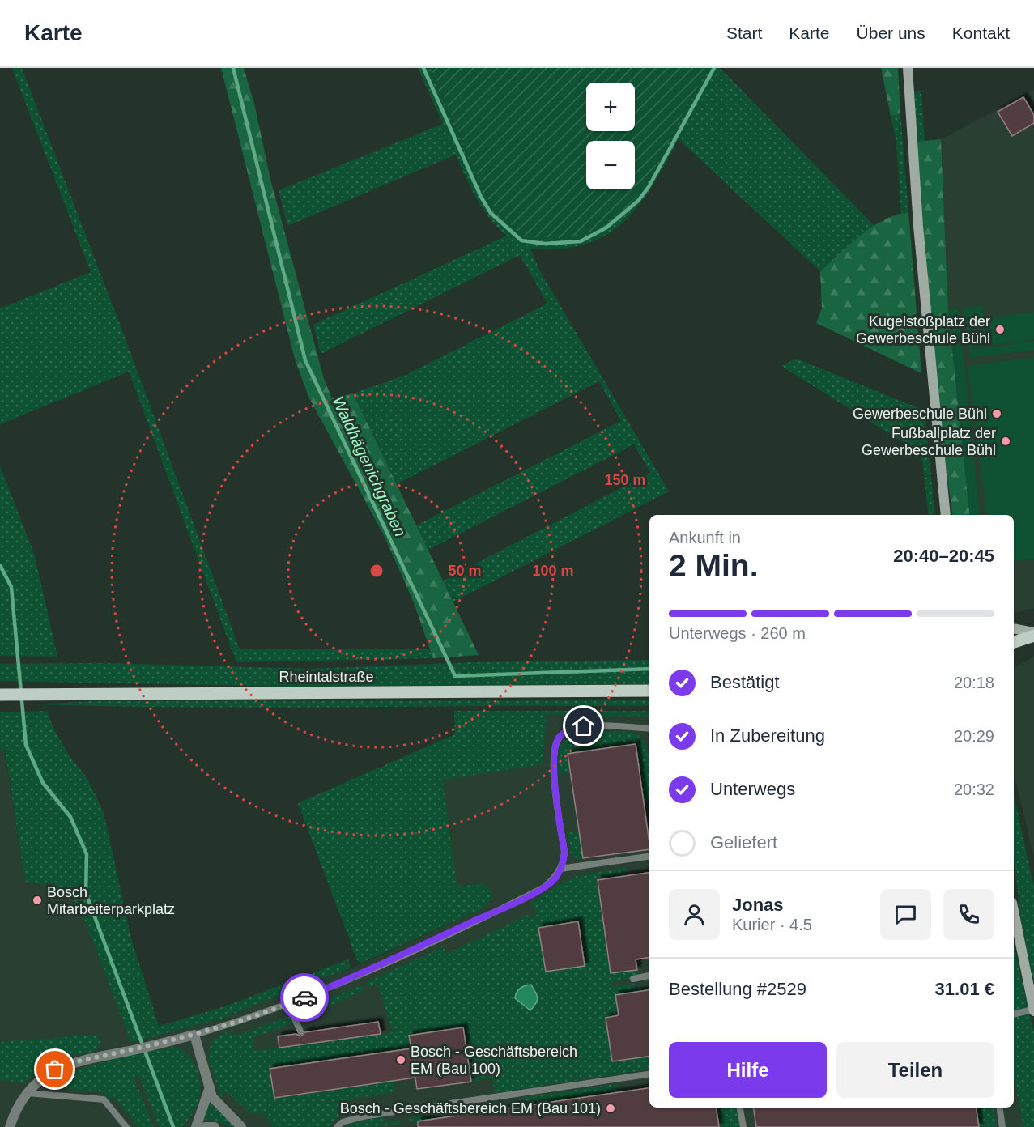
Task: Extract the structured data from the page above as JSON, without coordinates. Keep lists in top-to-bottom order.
{
  "streets": {
    "main road": ["Rheintalstraße"]
  },
  "water": ["Waldhägenichgraben"],
  "places": [
    "Kugelstoßplatz der Gewerbeschule Bühl",
    "Gewerbeschule Bühl",
    "Fußballplatz der Gewerbeschule Bühl",
    "Bosch Mitarbeiterparkplatz",
    "Bosch - Geschäftsbereich EM (Bau 100)",
    "Bosch - Geschäftsbereich EM (Bau 101)"
  ],
  "page": {
    "header": "Karte",
    "nav": [
      "Start",
      "Karte",
      "Über uns",
      "Kontakt"
    ],
    "map_buttons": ["+", "−"],
    "heading": ["2 Min.", "Ankunft in", "20:40–20:45"],
    "panel": [
      "Jonas",
      "Kurier · 4.5",
      "Bestellung #2529",
      "31.01 €"
    ],
    "bar": "Unterwegs · 260 m",
    "list": [
      ["Bestätigt", "20:18"],
      ["In Zubereitung", "20:29"],
      ["Unterwegs", "20:32"],
      "Geliefert"
    ],
    "buttons": ["Hilfe", "Teilen"]
  },
  "rings": ["150 m", "50 m", "100 m"]
}
